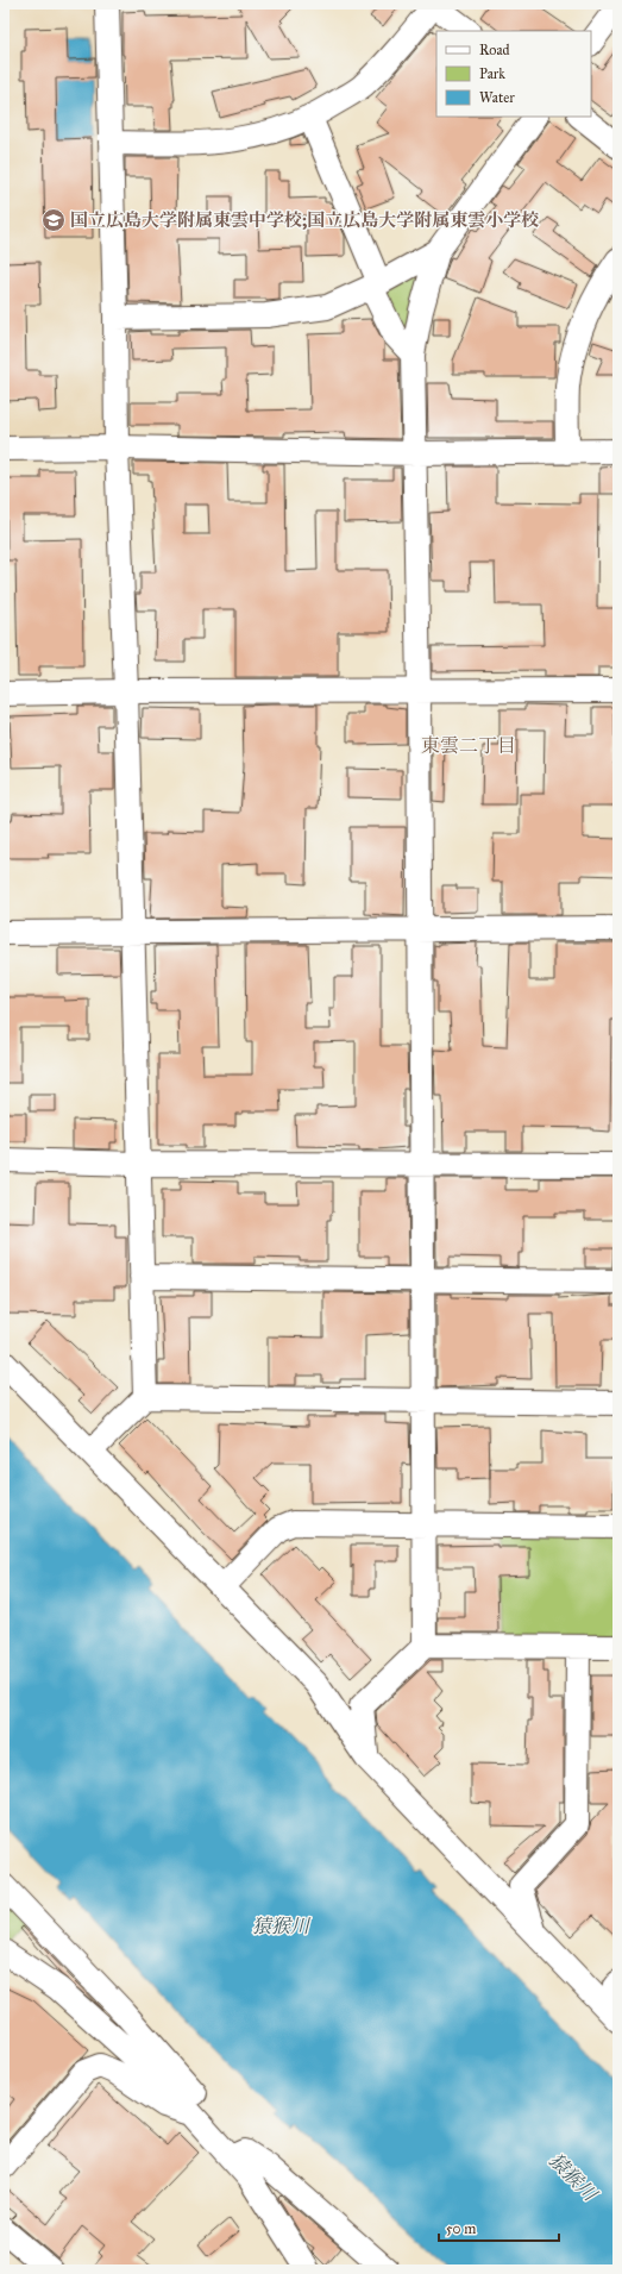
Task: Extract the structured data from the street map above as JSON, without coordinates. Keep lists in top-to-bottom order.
{
  "districts": ["東雲二丁目"],
  "water": ["猿猴川"],
  "places": {
    "school or university": ["国立広島大学附属東雲中学校;国立広島大学附属東雲小学校"]
  },
  "legend": ["Road", "Park", "Water"],
  "scale_bar": "50 m"
}
